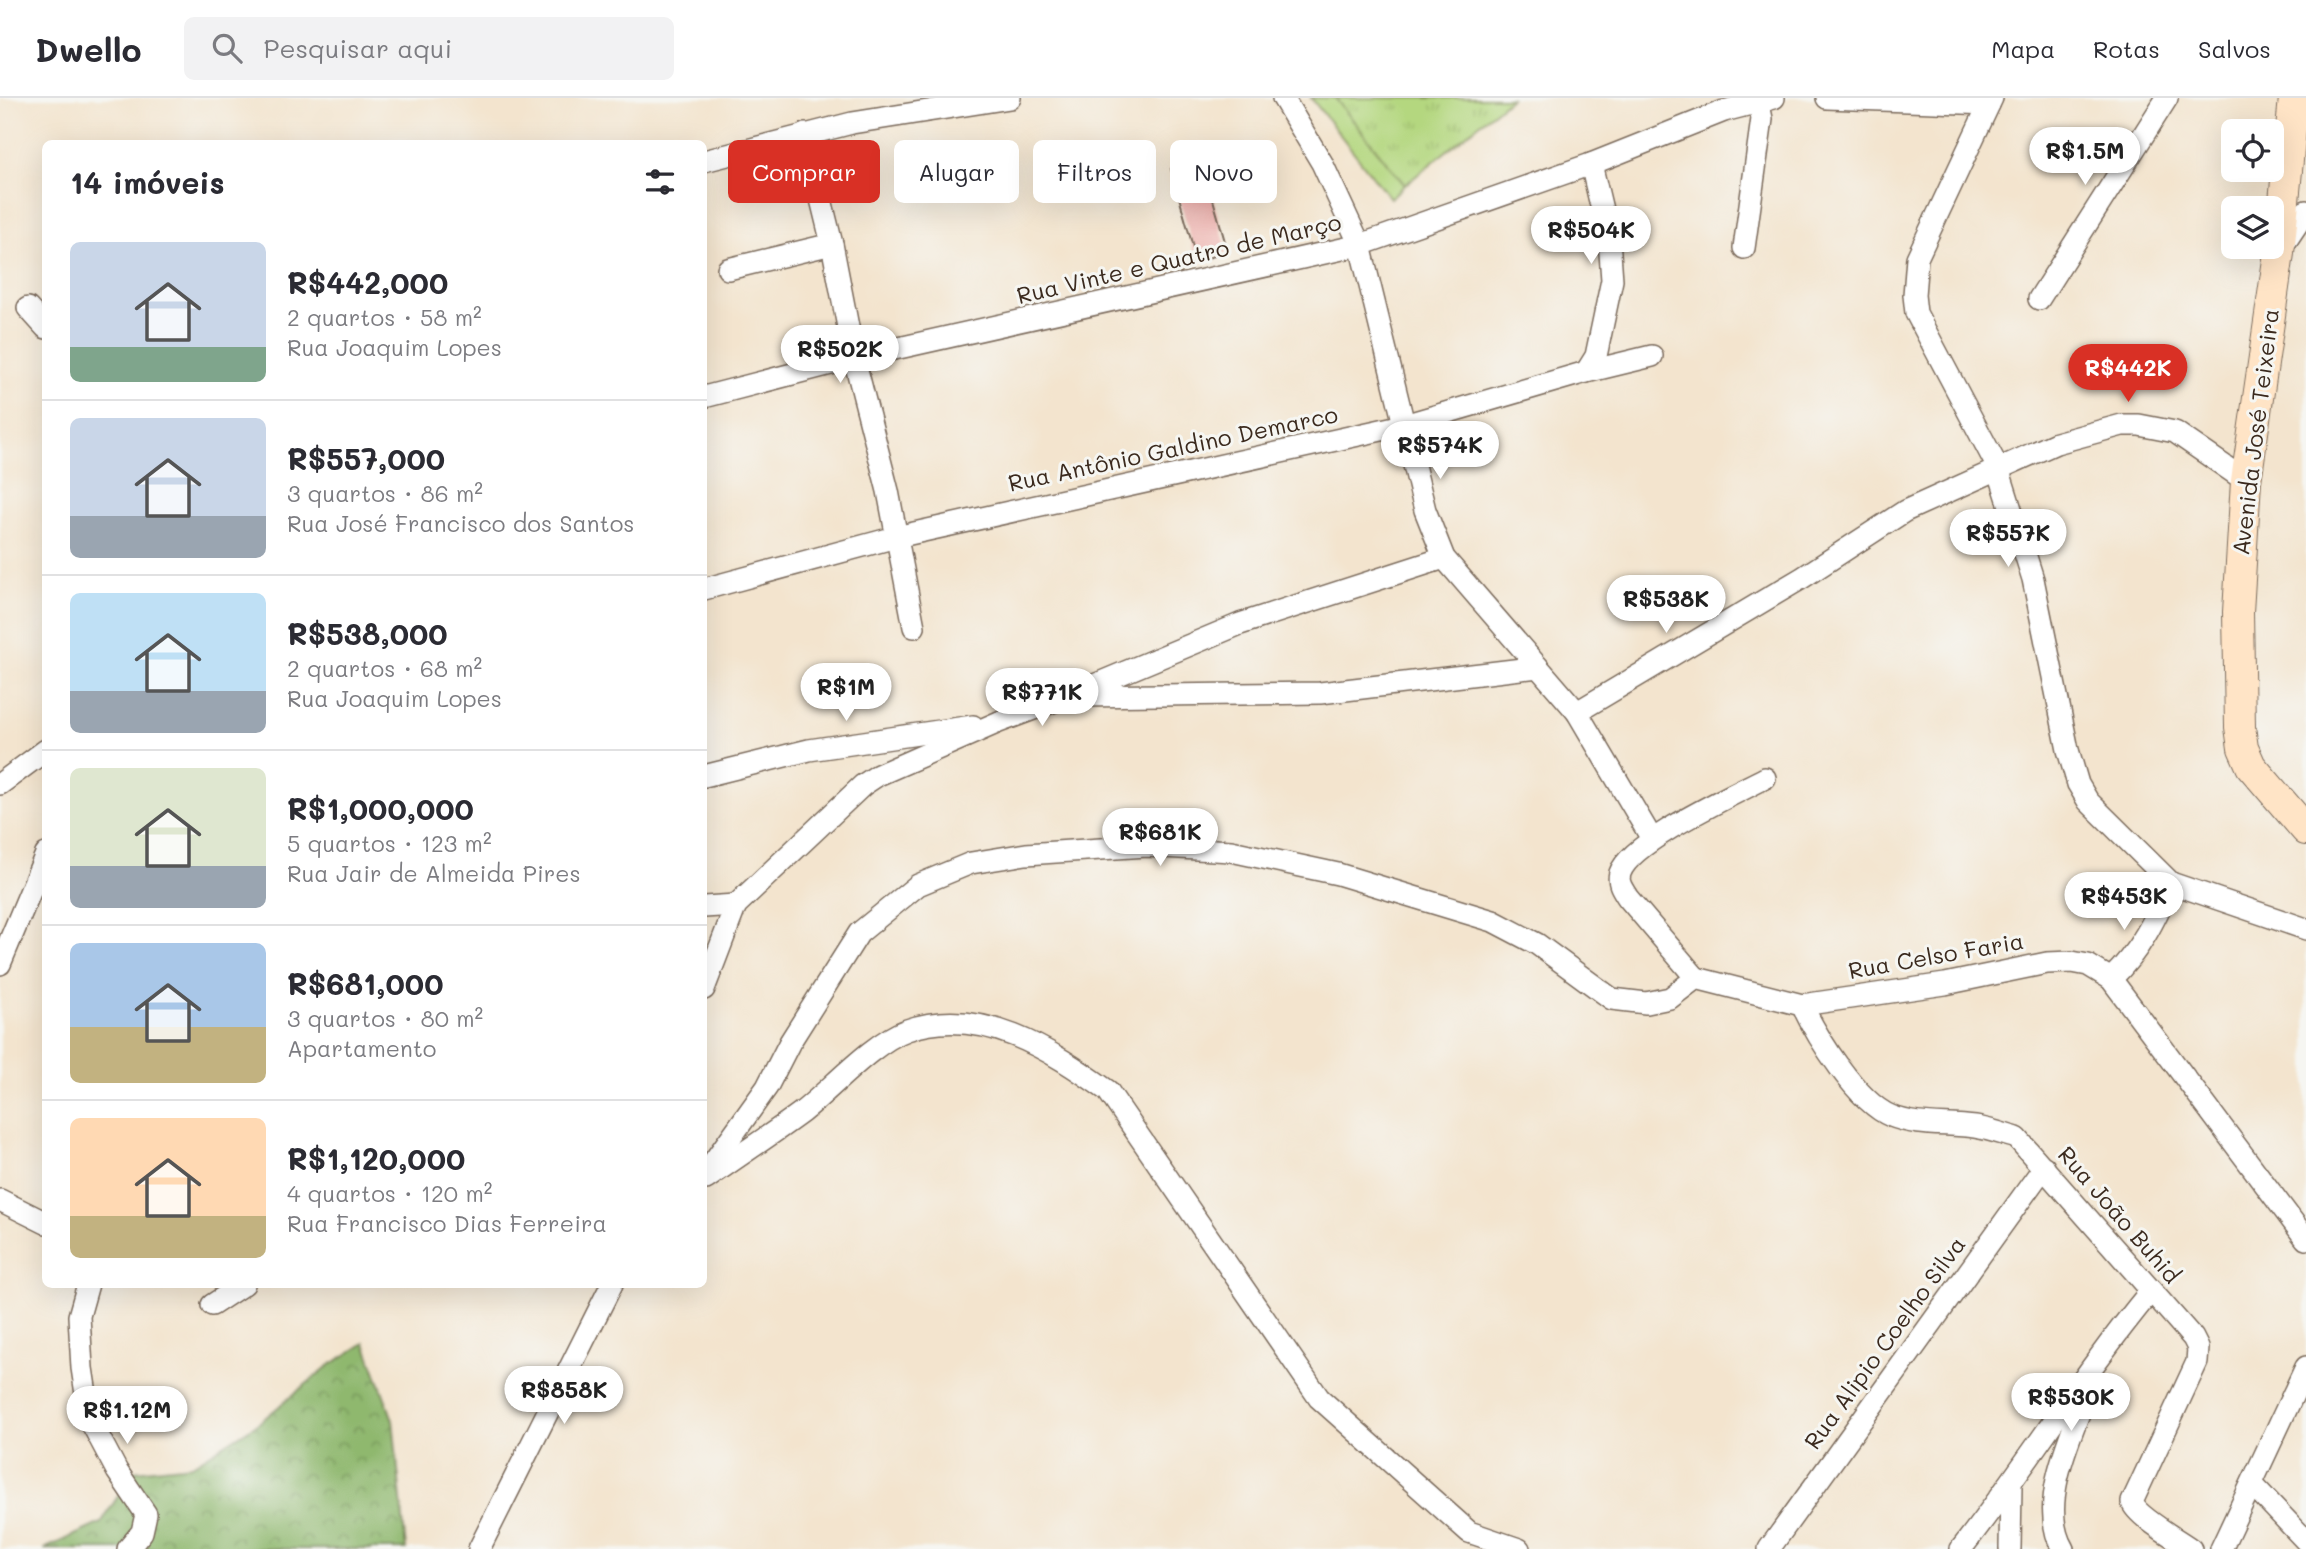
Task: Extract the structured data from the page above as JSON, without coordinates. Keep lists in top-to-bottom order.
{
  "streets": {
    "main road": ["Avenida José Teixeira"],
    "street": [
      "Rua Vinte e Quatro de Março",
      "Rua Antônio Galdino Demarco",
      "Rua Celso Faria",
      "Rua João Buhid",
      "Rua Alipio Coelho Silva"
    ]
  },
  "crossings": [
    ["Rua Celso Faria", "Rua João Buhid"],
    ["Rua João Buhid", "Rua Alipio Coelho Silva"]
  ],
  "page": {
    "header": "Dwello",
    "search": "Pesquisar aqui",
    "nav": ["Mapa", "Rotas", "Salvos"],
    "price": [
      "R$1.5M",
      "R$504K",
      "R$502K",
      "R$442K",
      "R$574K",
      "R$557K",
      "R$538K",
      "R$1M",
      "R$771K",
      "R$681K",
      "R$453K",
      "R$858K",
      "R$530K",
      "R$1.12M"
    ],
    "chip": [
      "Comprar",
      "Alugar",
      "Filtros",
      "Novo"
    ],
    "heading": "14 imóveis",
    "list": [
      {
        "name": "R$442,000",
        "note": "2 quartos · 58 m² · Rua Joaquim Lopes"
      },
      {
        "name": "R$557,000",
        "note": "3 quartos · 86 m² · Rua José Francisco dos Santos"
      },
      {
        "name": "R$538,000",
        "note": "2 quartos · 68 m² · Rua Joaquim Lopes"
      },
      {
        "name": "R$1,000,000",
        "note": "5 quartos · 123 m² · Rua Jair de Almeida Pires"
      },
      {
        "name": "R$681,000",
        "note": "3 quartos · 80 m² · Apartamento"
      },
      {
        "name": "R$1,120,000",
        "note": "4 quartos · 120 m² · Rua Francisco Dias Ferreira"
      }
    ]
  }
}
